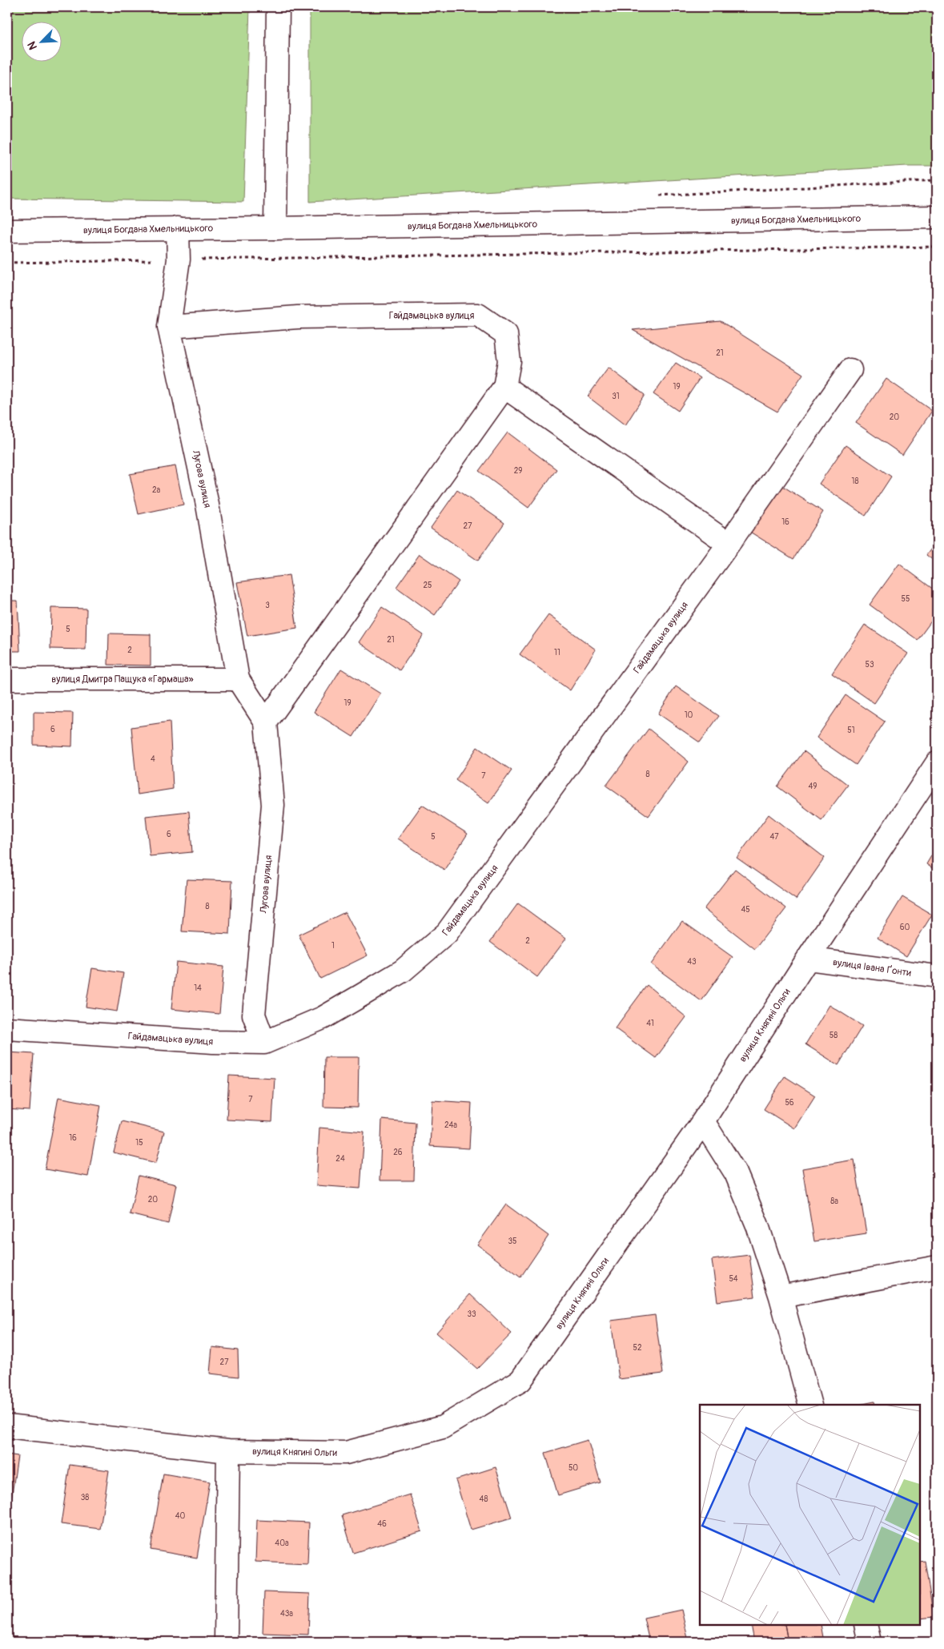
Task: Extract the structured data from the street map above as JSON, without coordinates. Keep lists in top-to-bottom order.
{
  "streets": {
    "street": [
      "вулиця Богдана Хмельницького",
      "Гайдамацька вулиця",
      "Лугова вулиця",
      "вулиця Дмитра Пащука «Гармаша»",
      "вулиця Івана Ґонти",
      "вулиця Княгині Ольги"
    ]
  },
  "crossings": [
    ["вулиця Богдана Хмельницького", "Лугова вулиця"],
    ["Гайдамацька вулиця", "Лугова вулиця"],
    ["Лугова вулиця", "вулиця Дмитра Пащука «Гармаша»"],
    ["вулиця Івана Ґонти", "вулиця Княгині Ольги"]
  ],
  "house_numbers": [
    "21",
    "19",
    "31",
    "20",
    "29",
    "18",
    "2а",
    "16",
    "27",
    "25",
    "55",
    "3",
    "5",
    "21",
    "2",
    "11",
    "53",
    "19",
    "10",
    "6",
    "51",
    "4",
    "8",
    "7",
    "49",
    "6",
    "5",
    "47",
    "8",
    "45",
    "60",
    "2",
    "1",
    "43",
    "14",
    "41",
    "58",
    "7",
    "56",
    "24а",
    "16",
    "15",
    "26",
    "24",
    "20",
    "8а",
    "35",
    "54",
    "33",
    "52",
    "27",
    "50",
    "38",
    "48",
    "40",
    "46",
    "40а",
    "43а"
  ],
  "north": "bottom left"
}
